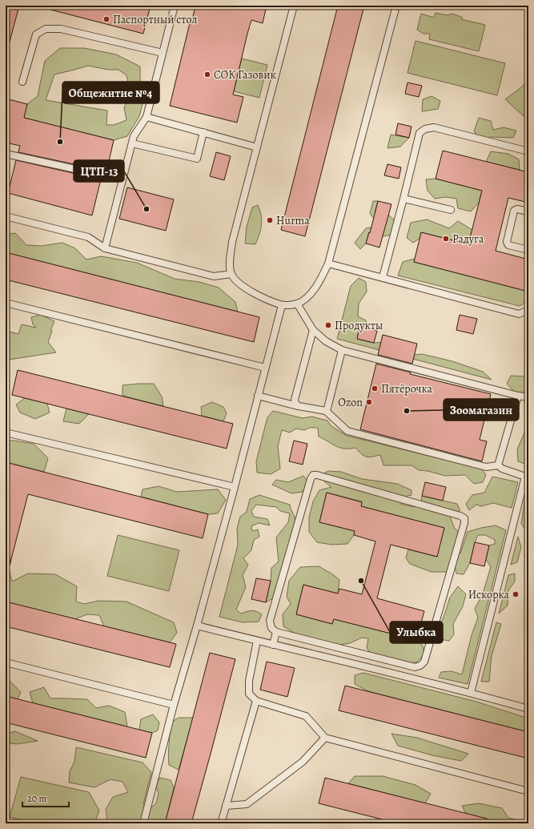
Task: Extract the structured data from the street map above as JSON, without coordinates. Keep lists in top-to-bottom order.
{
  "places": [
    "Паспортный стол",
    "СОК Газовик",
    "Общежитие №4",
    "ЦТП-13",
    "Hurma",
    "Радуга",
    "Продукты",
    "Пятёрочка",
    "Ozon",
    "Зоомагазин",
    "Улыбка",
    "Искорка"
  ],
  "scale_bar": "20 m"
}
